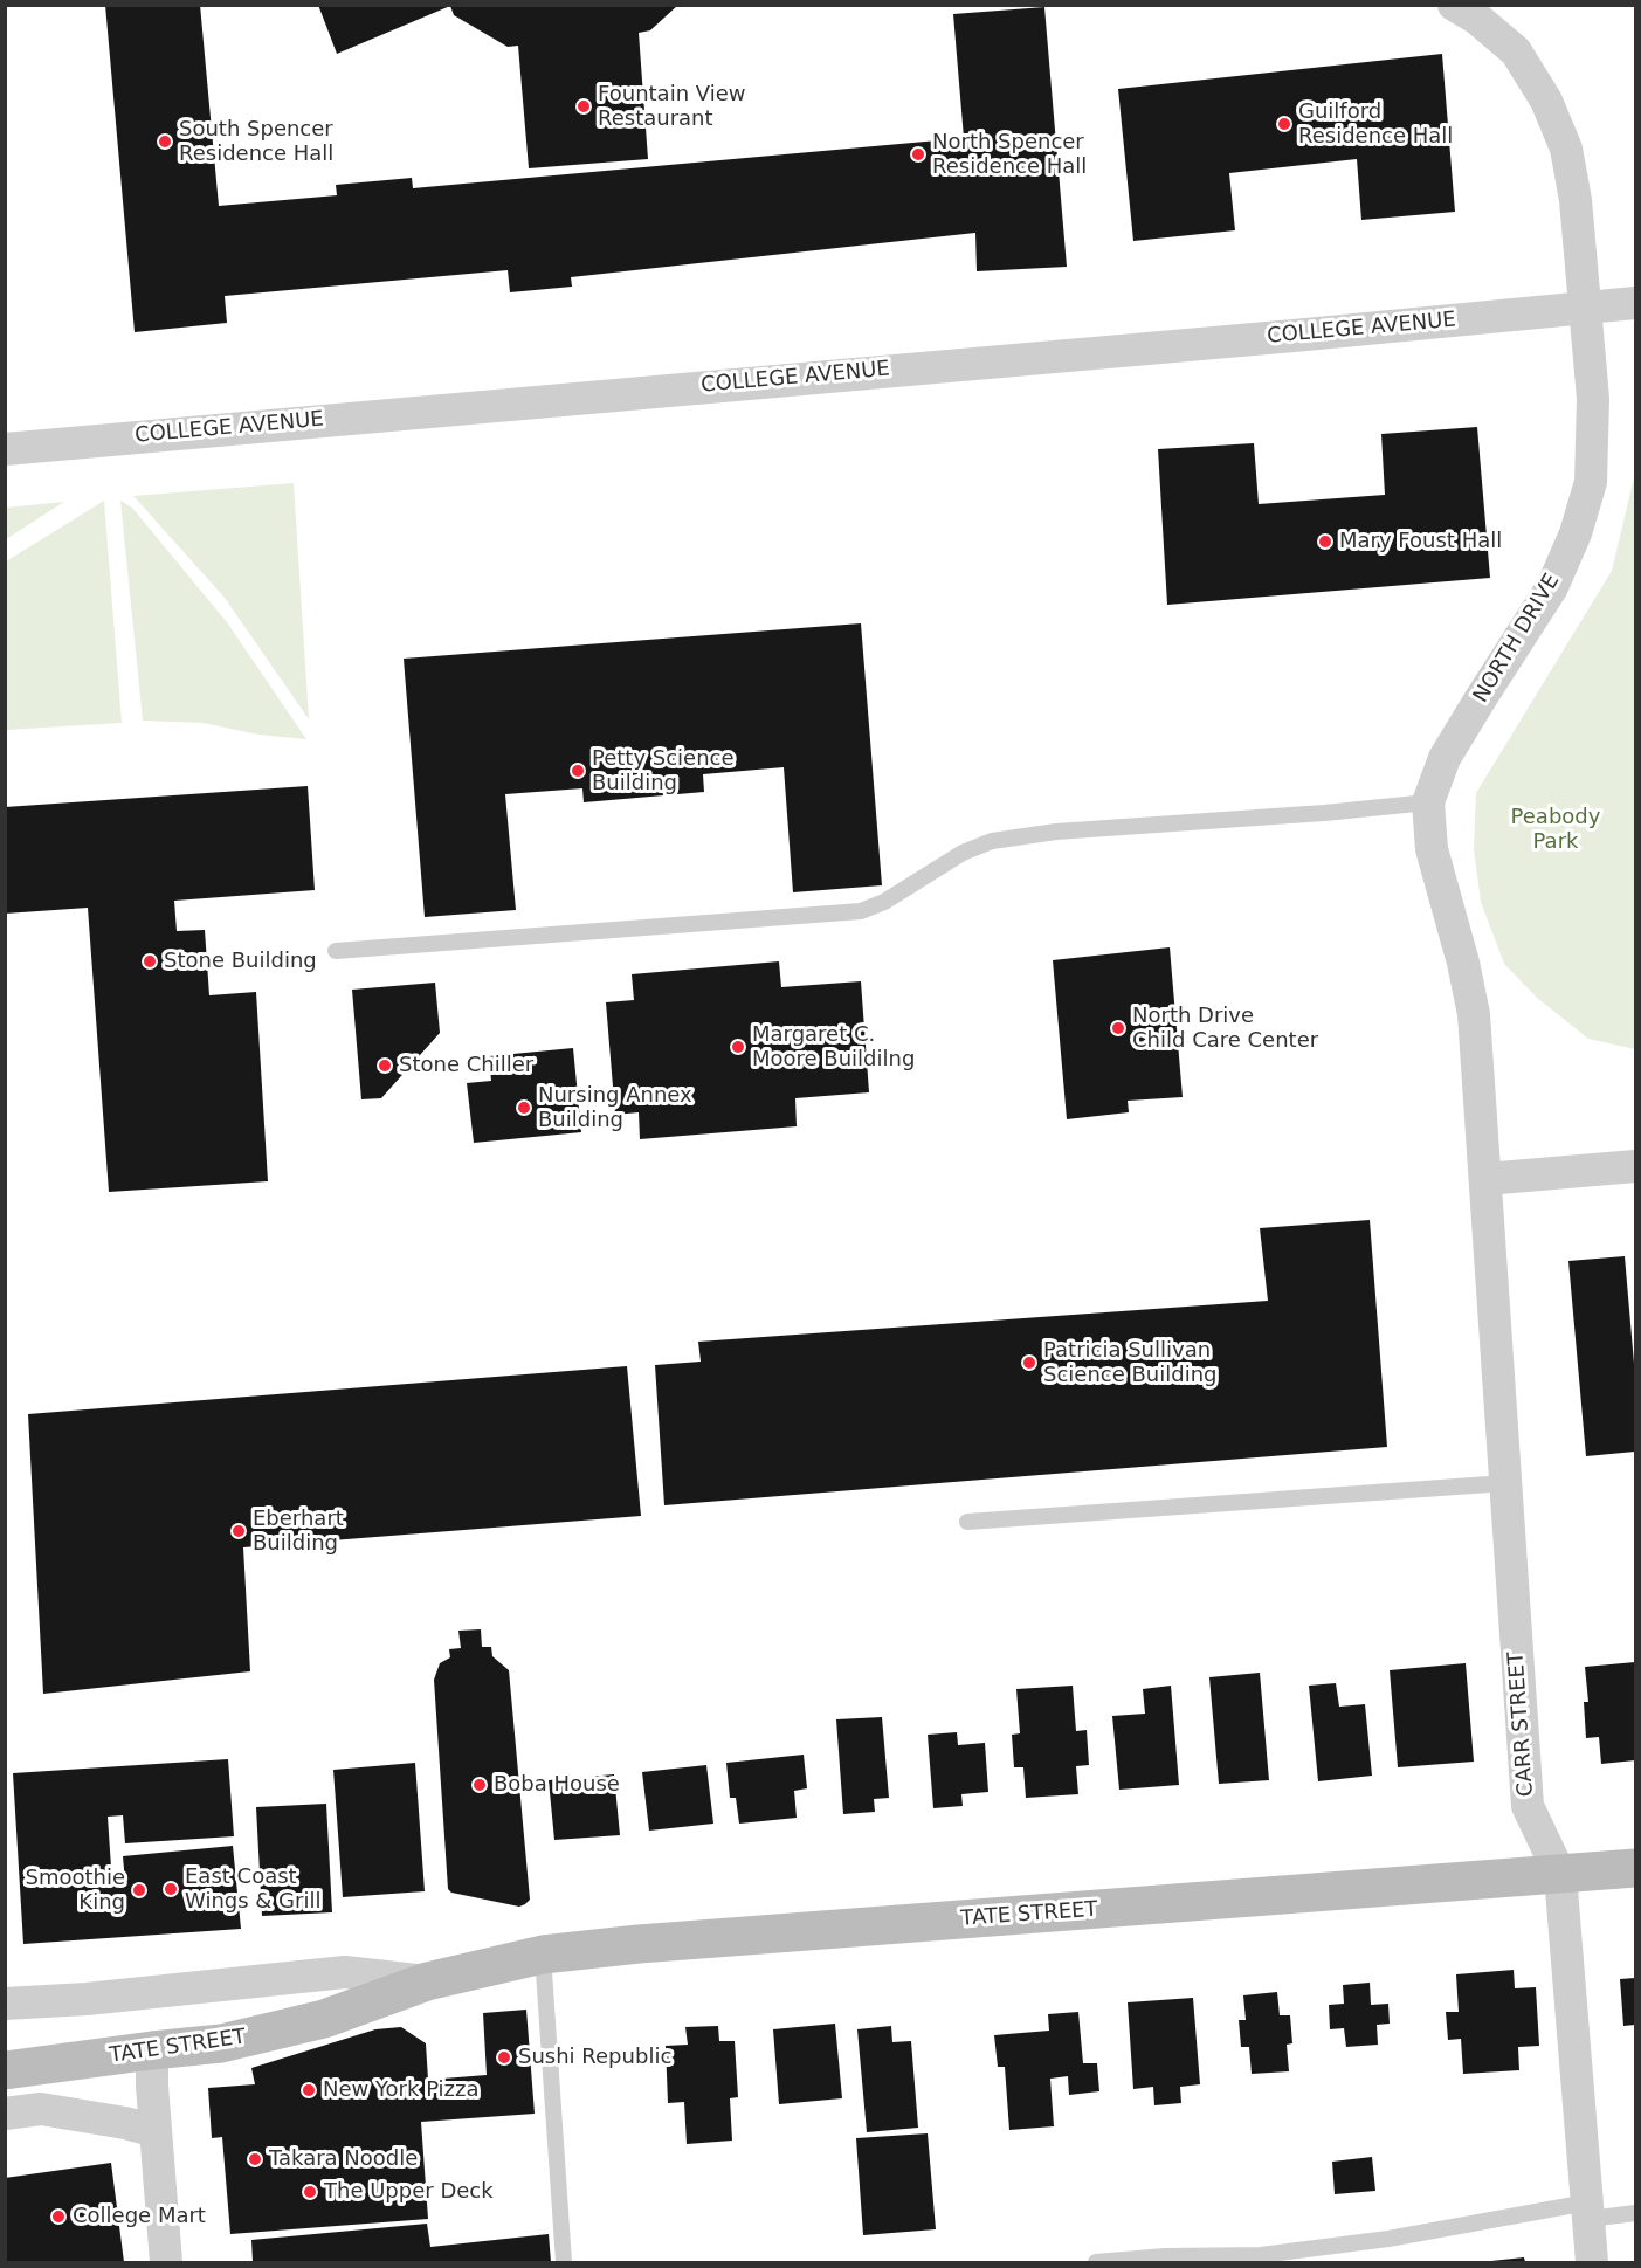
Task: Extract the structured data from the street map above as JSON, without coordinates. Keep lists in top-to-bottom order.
{
  "streets": {
    "street": [
      "COLLEGE AVENUE",
      "NORTH DRIVE",
      "CARR STREET",
      "TATE STREET"
    ]
  },
  "crossings": [
    ["COLLEGE AVENUE", "NORTH DRIVE"],
    ["NORTH DRIVE", "CARR STREET"],
    ["CARR STREET", "TATE STREET"]
  ],
  "parks": ["Peabody Park"],
  "places": [
    "Fountain View Restaurant",
    "Guilford Residence Hall",
    "South Spencer Residence Hall",
    "North Spencer Residence Hall",
    "Mary Foust Hall",
    "Petty Science Building",
    "Stone Building",
    "North Drive Child Care Center",
    "Margaret C. Moore Buildilng",
    "Stone Chiller",
    "Nursing Annex Building",
    "Patricia Sullivan Science Building",
    "Eberhart Building",
    "Boba House",
    "East Coast Wings & Grill",
    "Smoothie King",
    "Sushi Republic",
    "New York Pizza",
    "Takara Noodle",
    "The Upper Deck",
    "College Mart"
  ]
}
